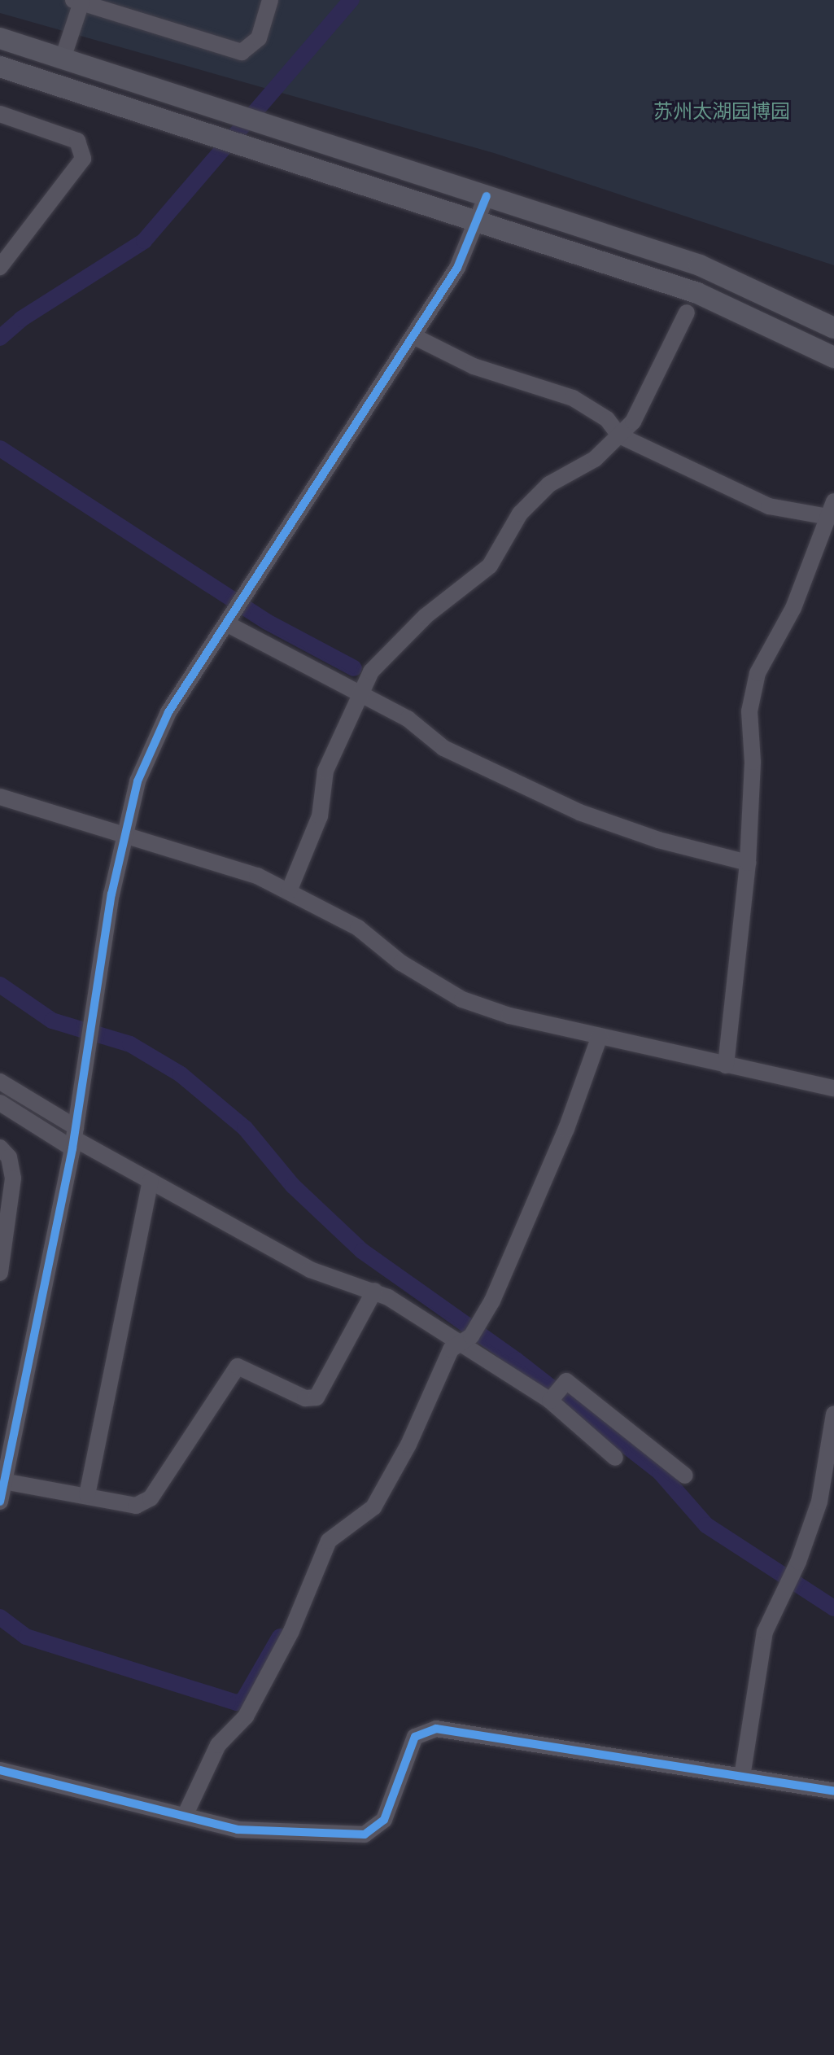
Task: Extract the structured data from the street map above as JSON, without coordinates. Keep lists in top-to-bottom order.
{
  "parks": ["苏州太湖园博园"]
}
